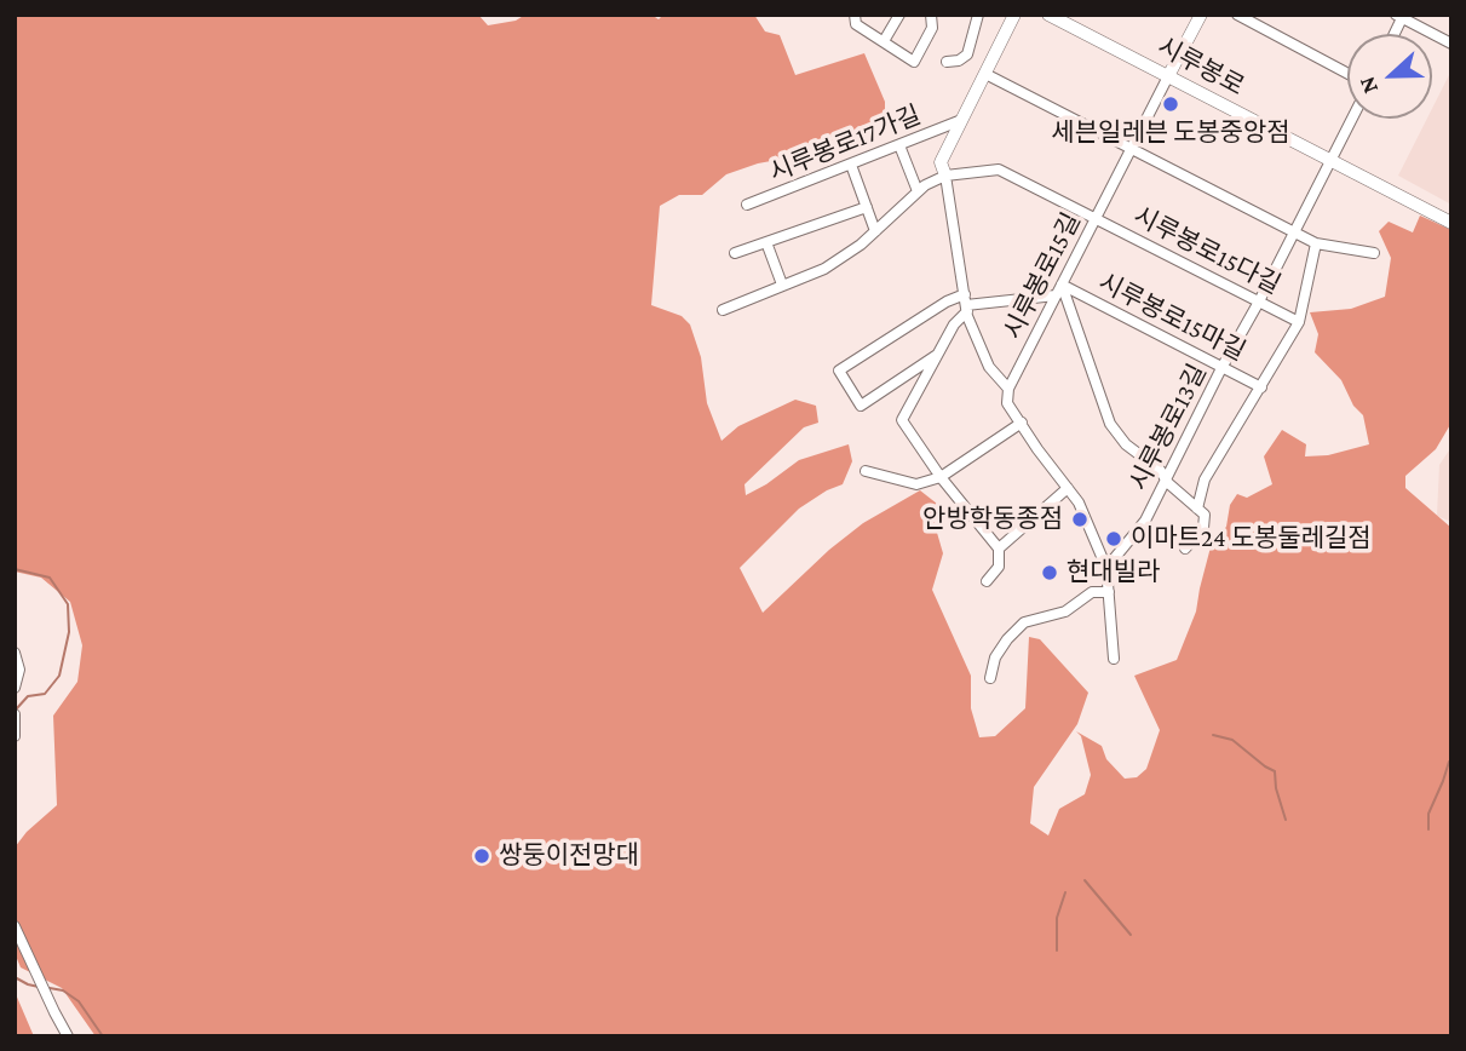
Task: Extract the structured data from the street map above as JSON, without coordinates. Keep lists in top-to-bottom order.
{
  "streets": {
    "street": [
      "시루봉로",
      "시루봉로17가길",
      "시루봉로15다길",
      "시루봉로15길",
      "시루봉로15마길",
      "시루봉로13길"
    ]
  },
  "crossings": [
    ["시루봉로", "시루봉로15길"],
    ["시루봉로15다길", "시루봉로15길"],
    ["시루봉로15다길", "시루봉로13길"],
    ["시루봉로15길", "시루봉로15마길"],
    ["시루봉로15마길", "시루봉로13길"]
  ],
  "places": [
    "세븐일레븐 도봉중앙점",
    "안방학동종점",
    "이마트24 도봉둘레길점",
    "현대빌라",
    "쌍둥이전망대"
  ],
  "north": "left"
}
